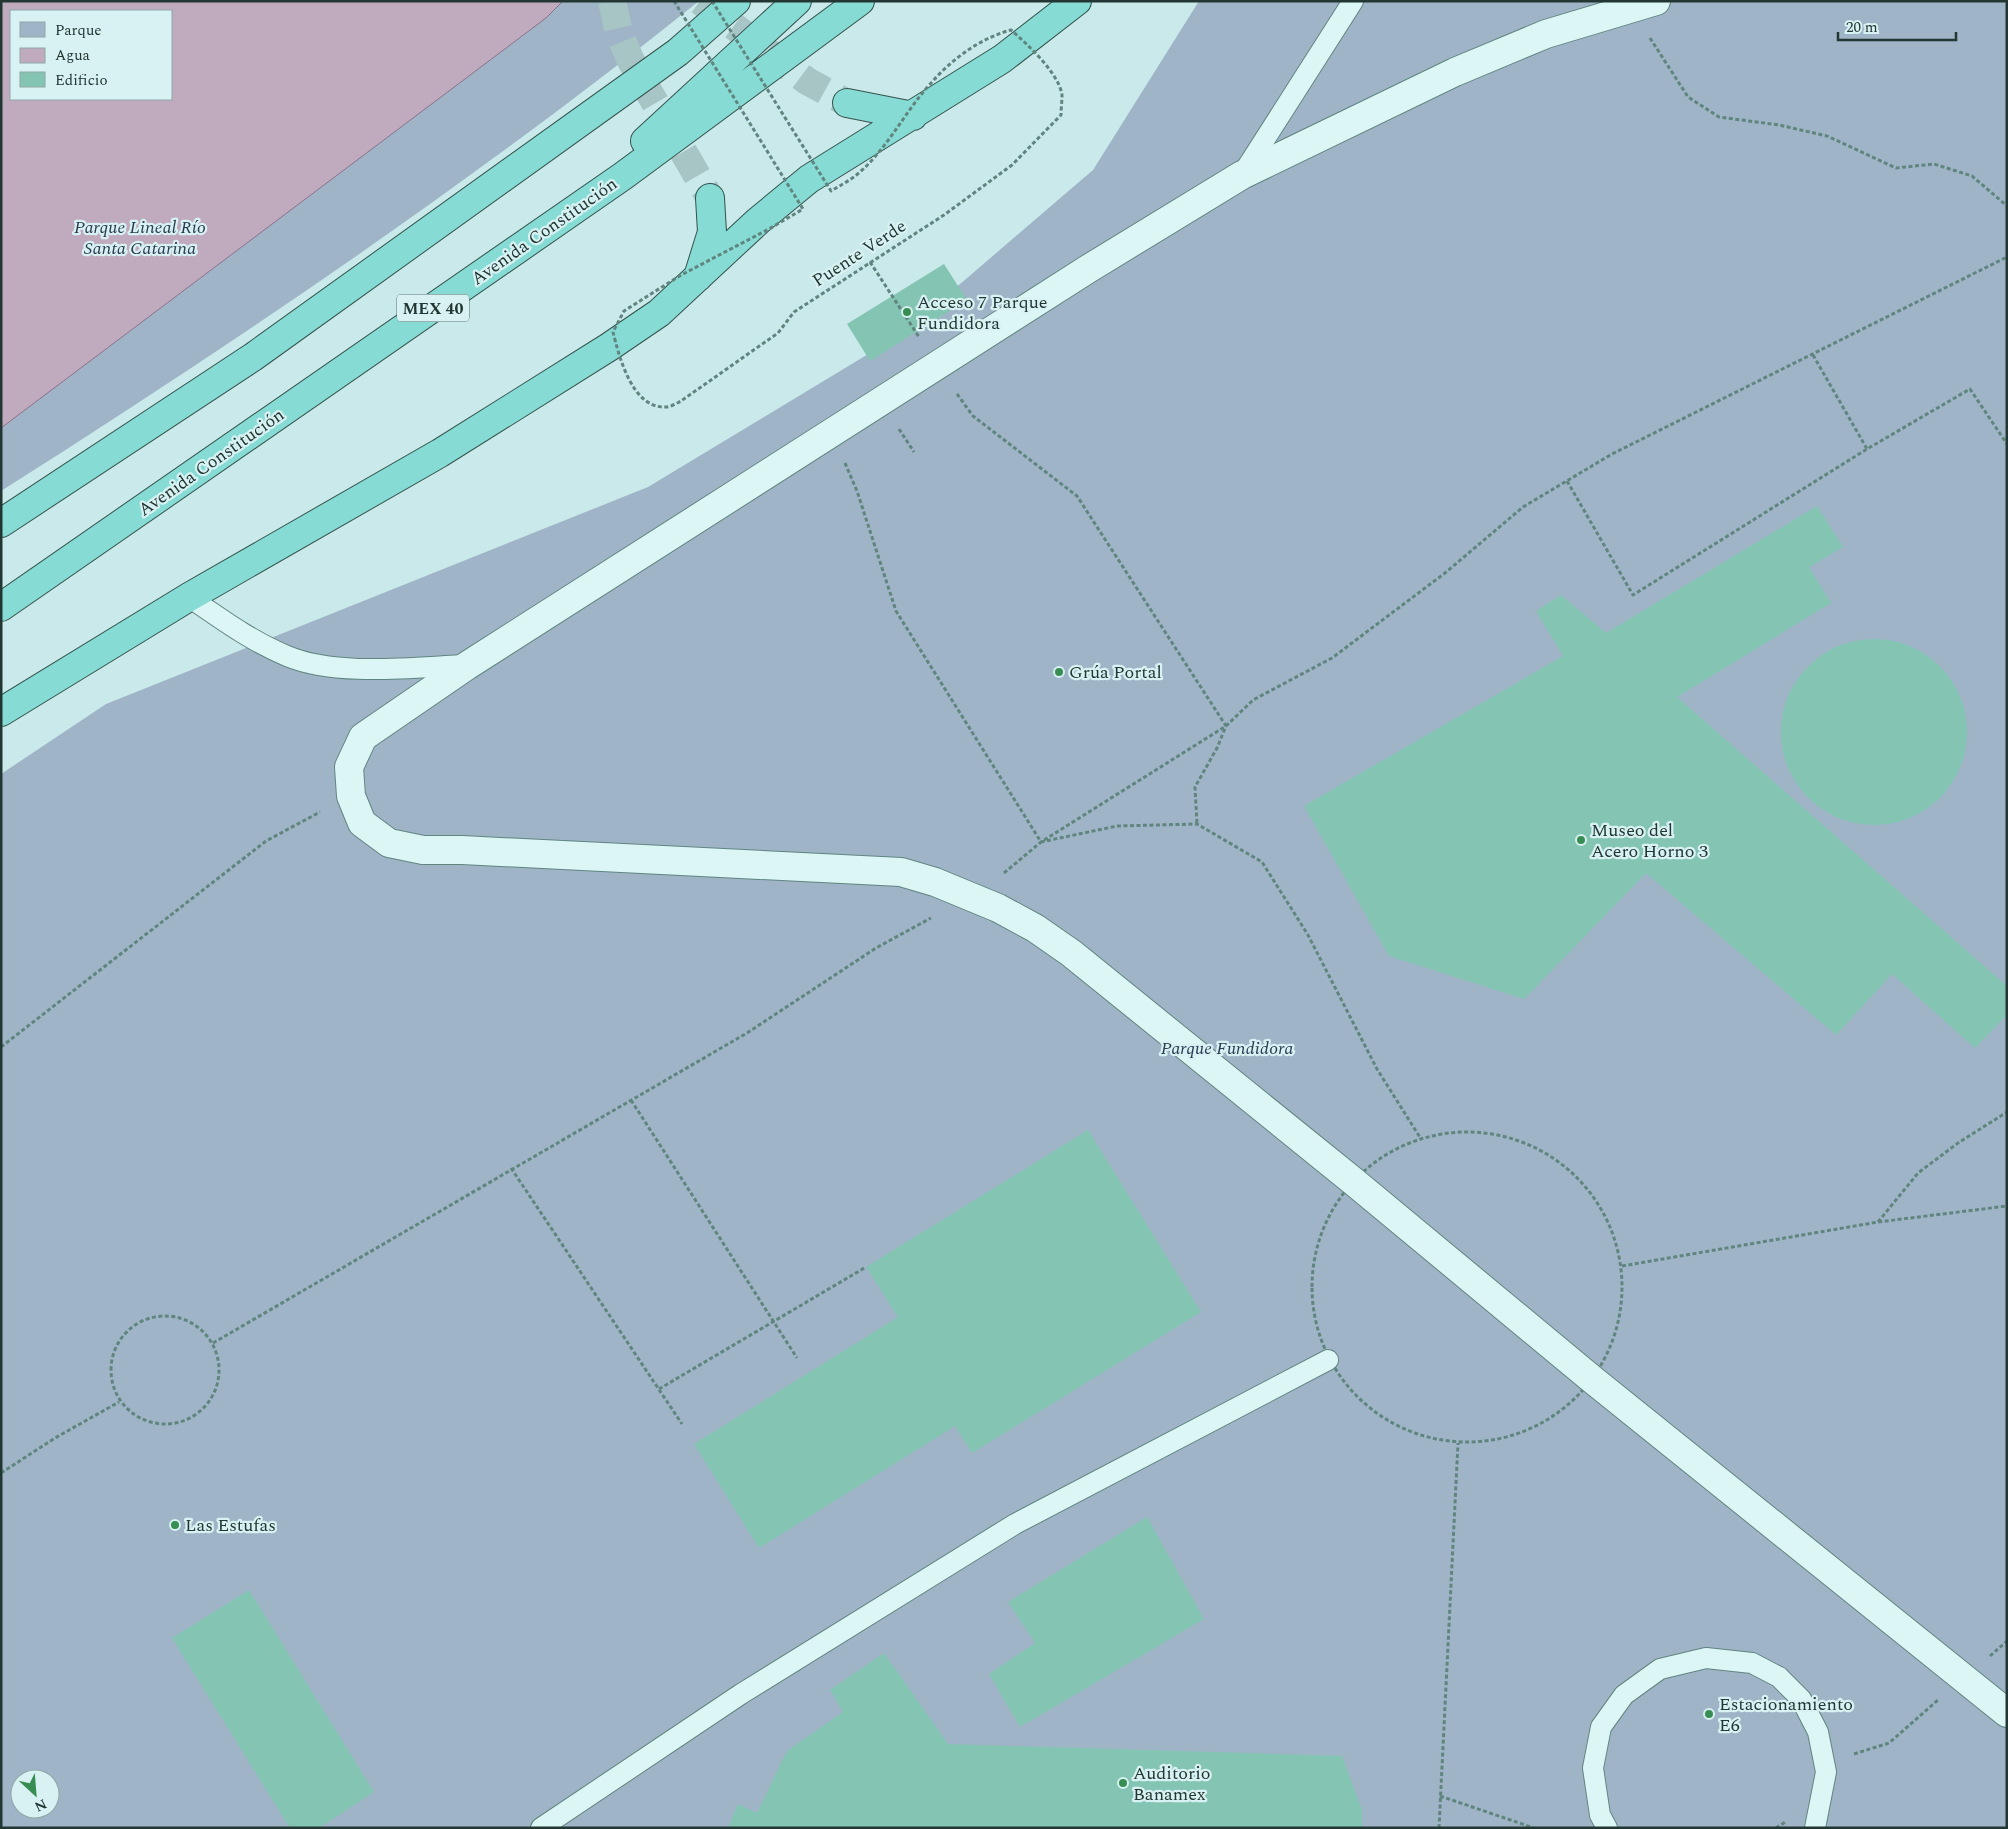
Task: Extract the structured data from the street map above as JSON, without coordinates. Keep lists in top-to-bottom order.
{
  "streets": {
    "highway": ["Avenida Constitución", "MEX 40"],
    "path": ["Puente Verde"]
  },
  "parks": ["Parque Lineal Río Santa Catarina", "Parque Fundidora"],
  "places": [
    "Acceso 7 Parque Fundidora",
    "Grúa Portal",
    "Museo del Acero Horno 3",
    "Las Estufas",
    "Estacionamiento E6",
    "Auditorio Banamex"
  ],
  "legend": ["Parque", "Agua", "Edificio"],
  "scale_bar": "20 m",
  "north": "bottom right"
}
